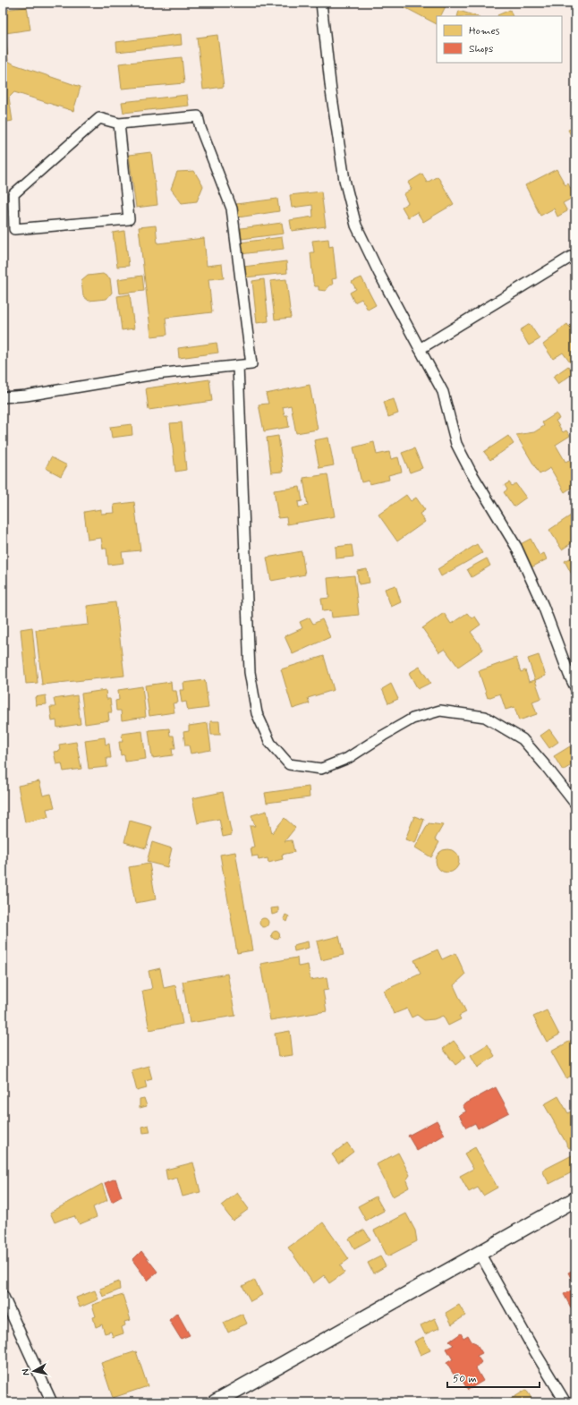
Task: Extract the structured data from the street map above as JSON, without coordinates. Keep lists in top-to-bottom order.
{
  "legend": ["Homes", "Shops"],
  "scale_bar": "50 m",
  "north": "left"
}
